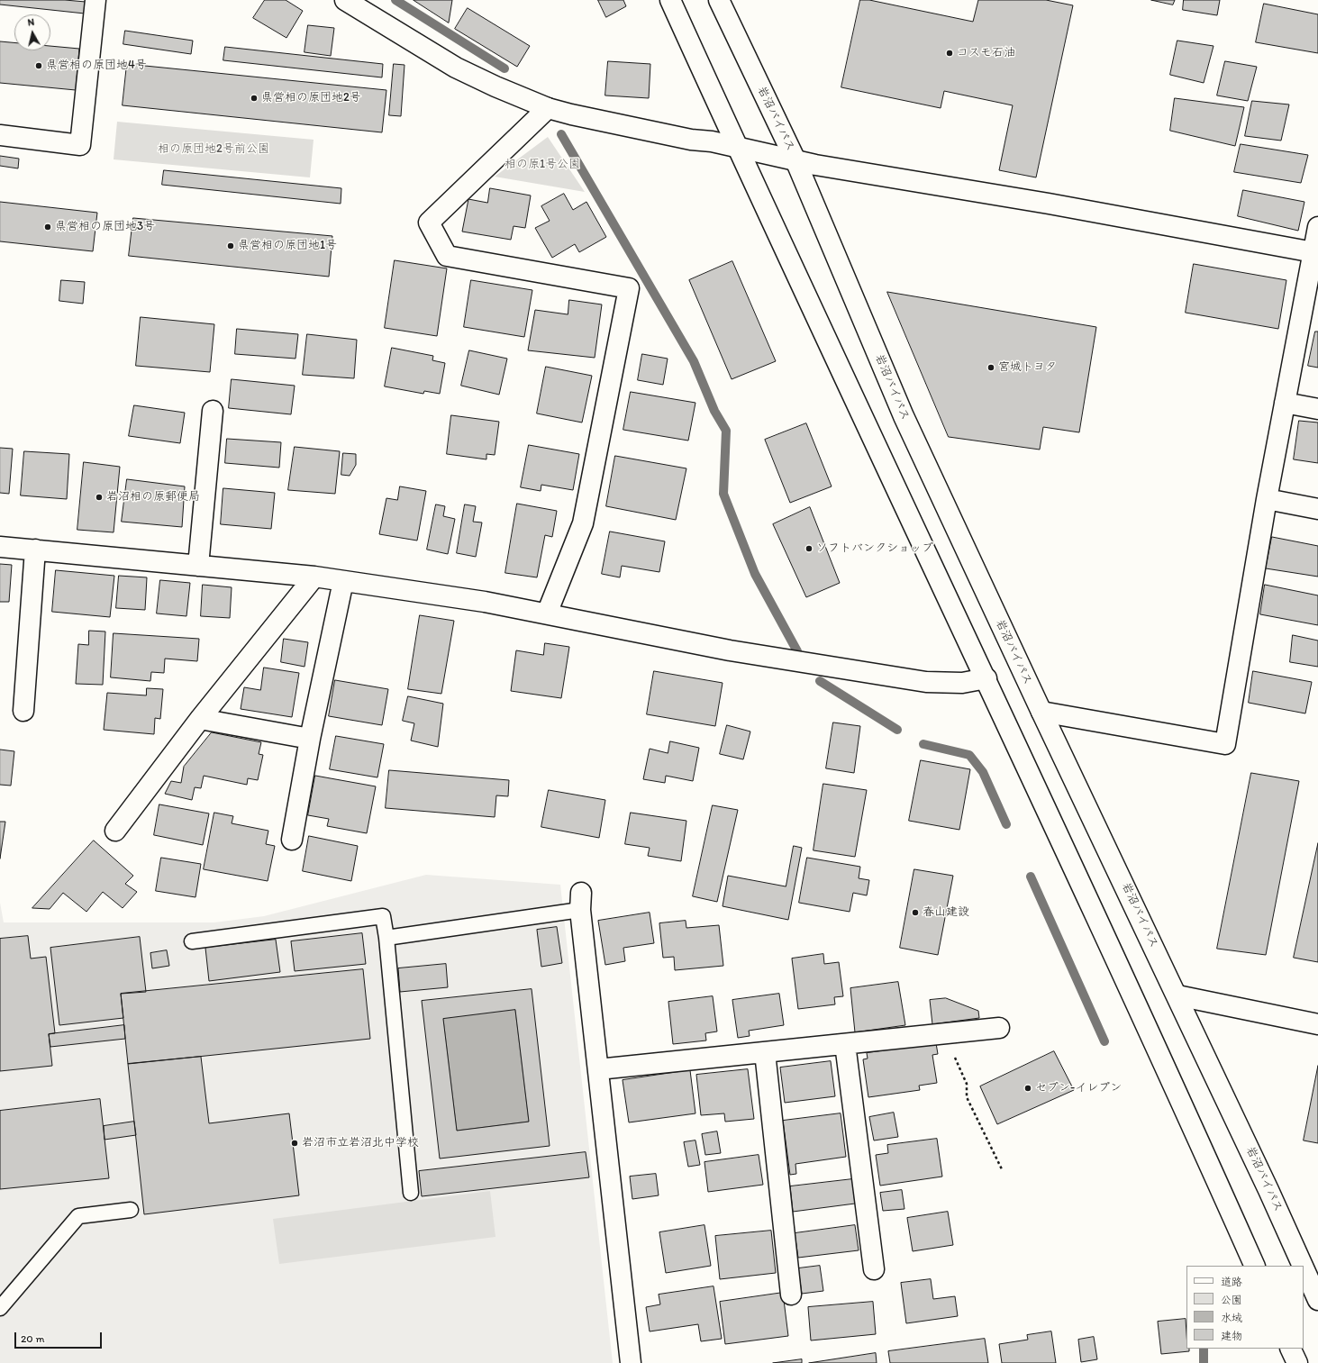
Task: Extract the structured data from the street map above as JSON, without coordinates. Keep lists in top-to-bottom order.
{
  "streets": {
    "main road": ["岩沼バイパス"]
  },
  "parks": ["相の原団地2号前公園", "相の原1号公園"],
  "places": [
    "コスモ石油",
    "県営相の原団地4号",
    "県営相の原団地2号",
    "県営相の原団地3号",
    "県営相の原団地1号",
    "宮城トヨタ",
    "岩沼相の原郵便局",
    "ソフトバンクショップ",
    "春山建設",
    "セブン-イレブン",
    "岩沼市立岩沼北中学校"
  ],
  "legend": [
    "道路",
    "公園",
    "水域",
    "建物"
  ],
  "scale_bar": "20 m",
  "north": "top"
}
